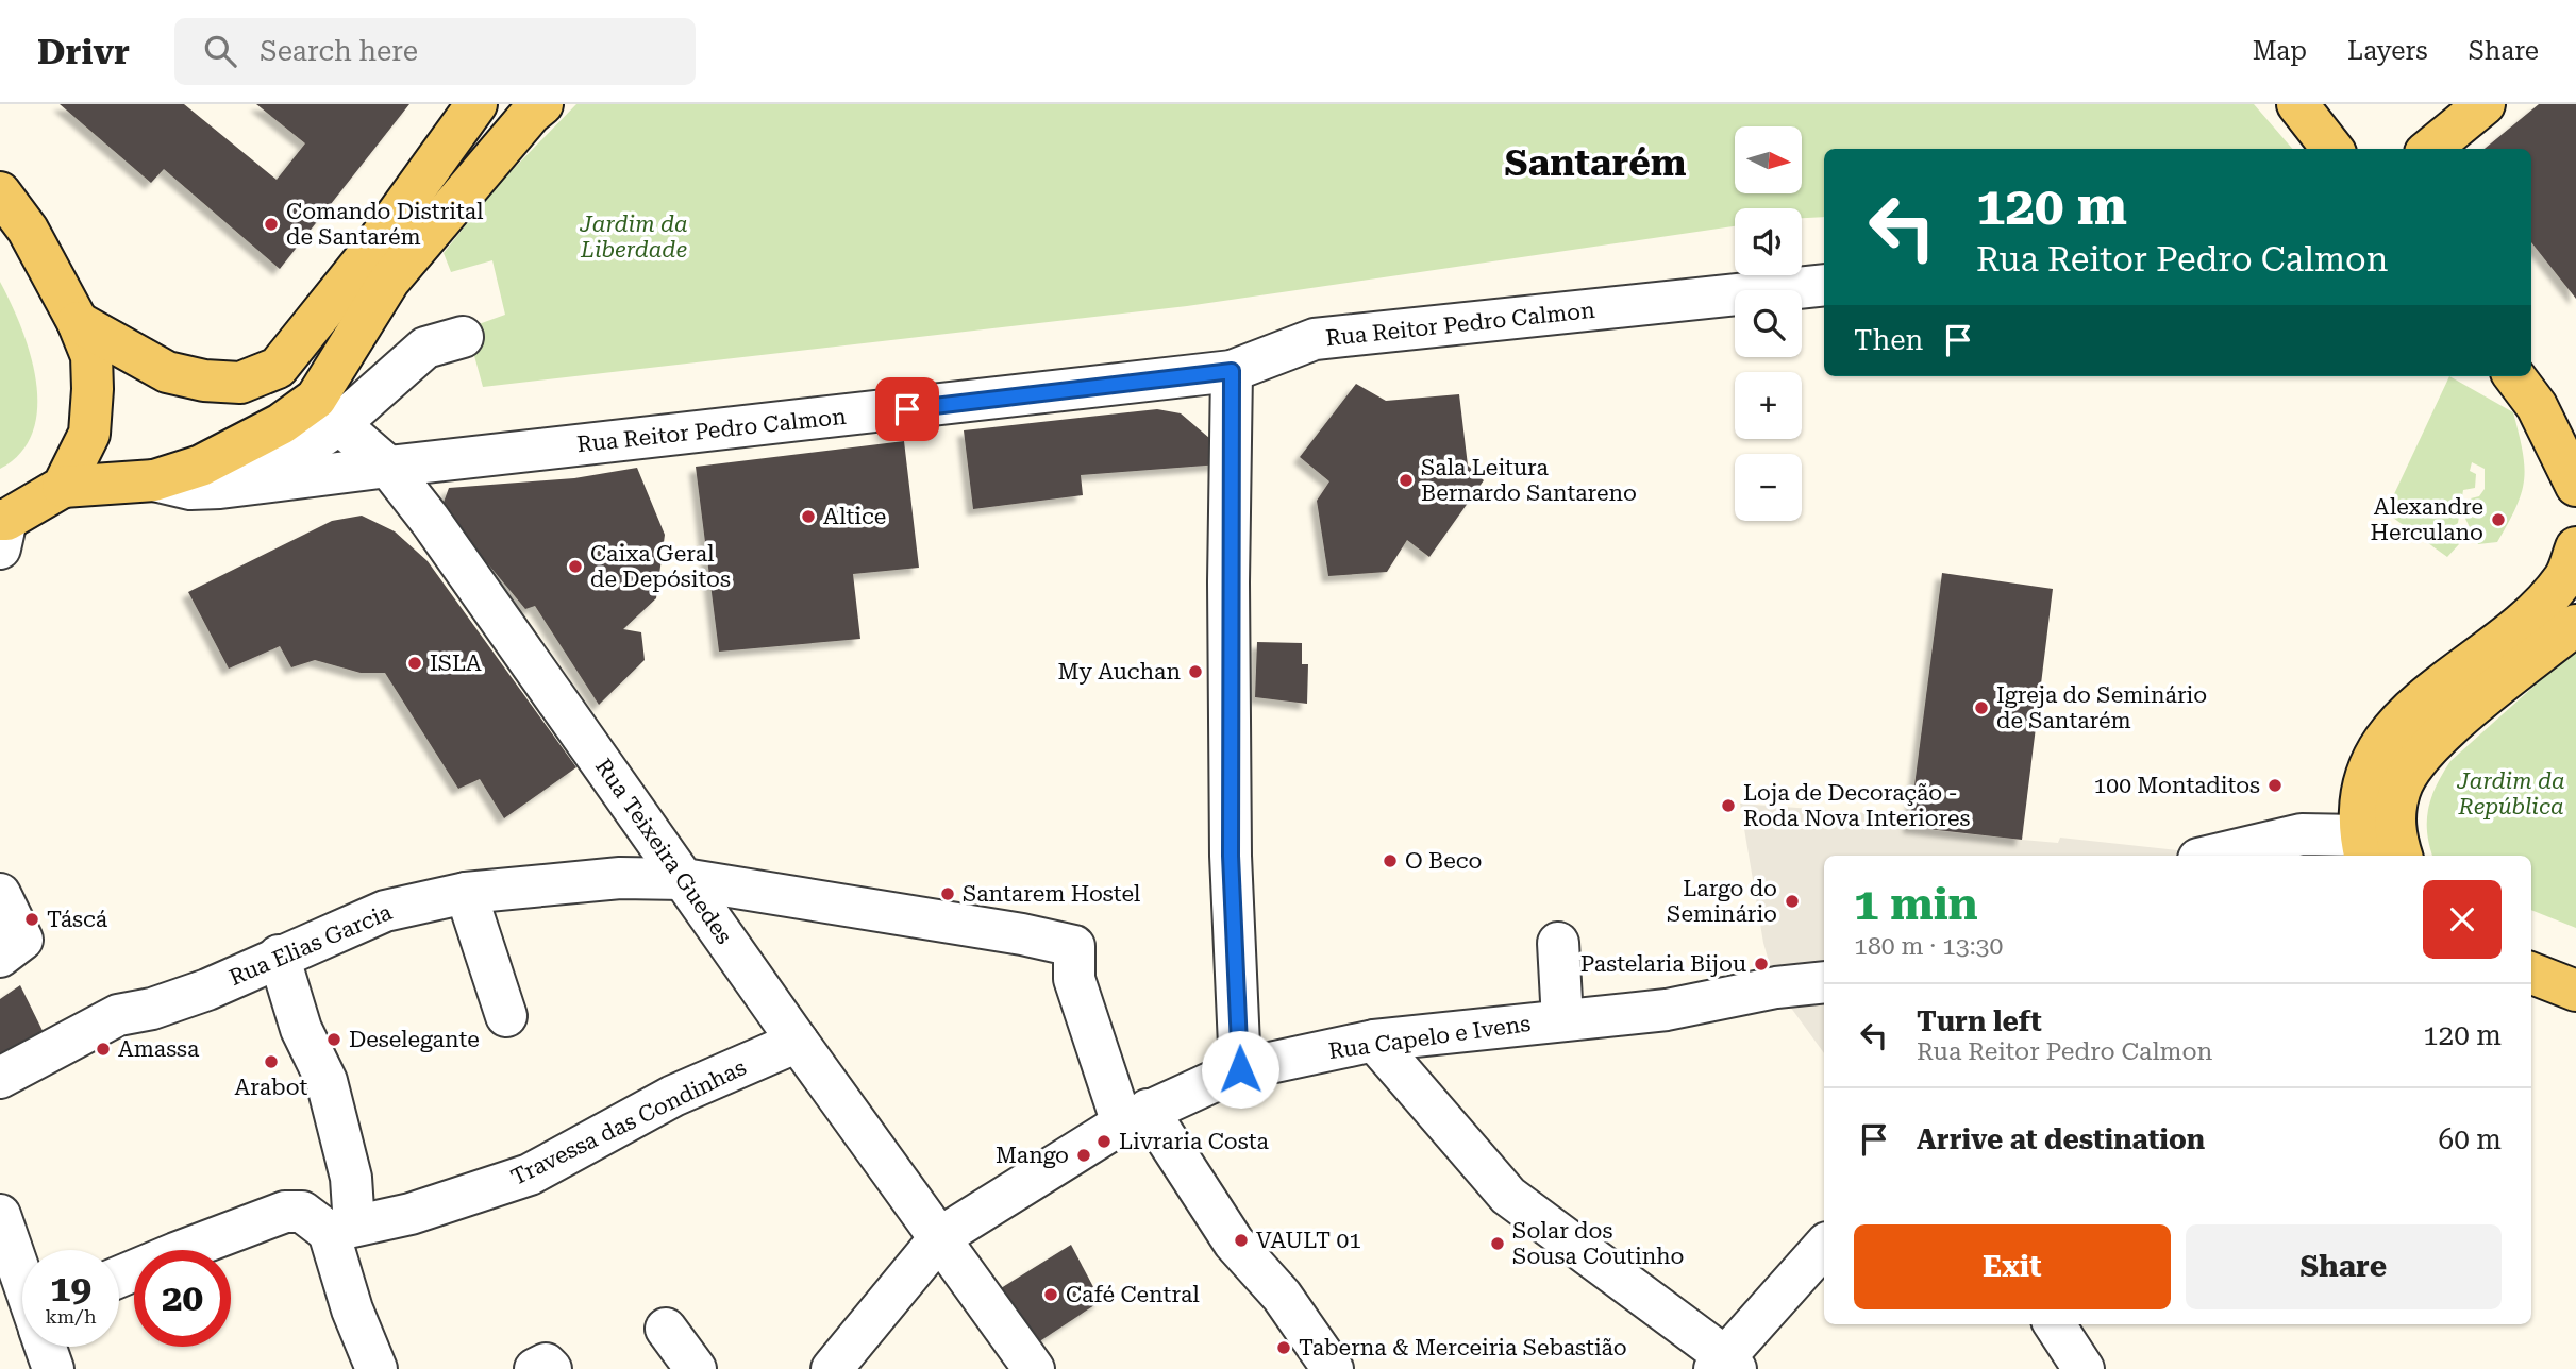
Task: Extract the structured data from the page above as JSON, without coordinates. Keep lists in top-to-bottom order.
{
  "streets": {
    "street": [
      "Rua Reitor Pedro Calmon",
      "Rua Teixeira Guedes",
      "Rua Elias Garcia",
      "Rua Capelo e Ivens",
      "Travessa das Condinhas"
    ]
  },
  "crossings": [
    ["Rua Reitor Pedro Calmon", "Rua Teixeira Guedes"],
    ["Rua Teixeira Guedes", "Rua Elias Garcia"],
    ["Rua Teixeira Guedes", "Rua Capelo e Ivens"],
    ["Rua Teixeira Guedes", "Travessa das Condinhas"],
    ["Rua Elias Garcia", "Rua Capelo e Ivens"]
  ],
  "districts": ["Santarém"],
  "parks": ["Jardim da Liberdade", "Jardim da República"],
  "places": [
    "Comando Distrital de Santarém",
    "Sala Leitura Bernardo Santareno",
    "Altice",
    "Alexandre Herculano",
    "Caixa Geral de Depósitos",
    "ISLA",
    "My Auchan",
    "Igreja do Seminário de Santarém",
    "100 Montaditos",
    "Loja de Decoração - Roda Nova Interiores",
    "O Beco",
    "Santarem Hostel",
    "Largo do Seminário",
    "Táscá",
    "Pastelaria Bijou",
    "Deselegante",
    "Amassa",
    "Arabot",
    "Livraria Costa",
    "Mango",
    "VAULT 01",
    "Solar dos Sousa Coutinho",
    "Café Central",
    "Taberna & Merceiria Sebastião"
  ],
  "north": "right",
  "page": {
    "header": "Drivr",
    "search": "Search here",
    "nav": ["Map", "Layers", "Share"],
    "map_buttons": ["+", "−"],
    "turn": ["120 m", "Rua Reitor Pedro Calmon"],
    "then": "Then",
    "heading": ["1 min", "180 m · 13:30"],
    "list": [
      {
        "name": "Turn left",
        "note": "Rua Reitor Pedro Calmon",
        "value": "120 m"
      },
      {
        "name": "Arrive at destination",
        "value": "60 m"
      }
    ],
    "buttons": ["Exit", "Share"],
    "speed": "19 km/h",
    "limit": "20"
  }
}
